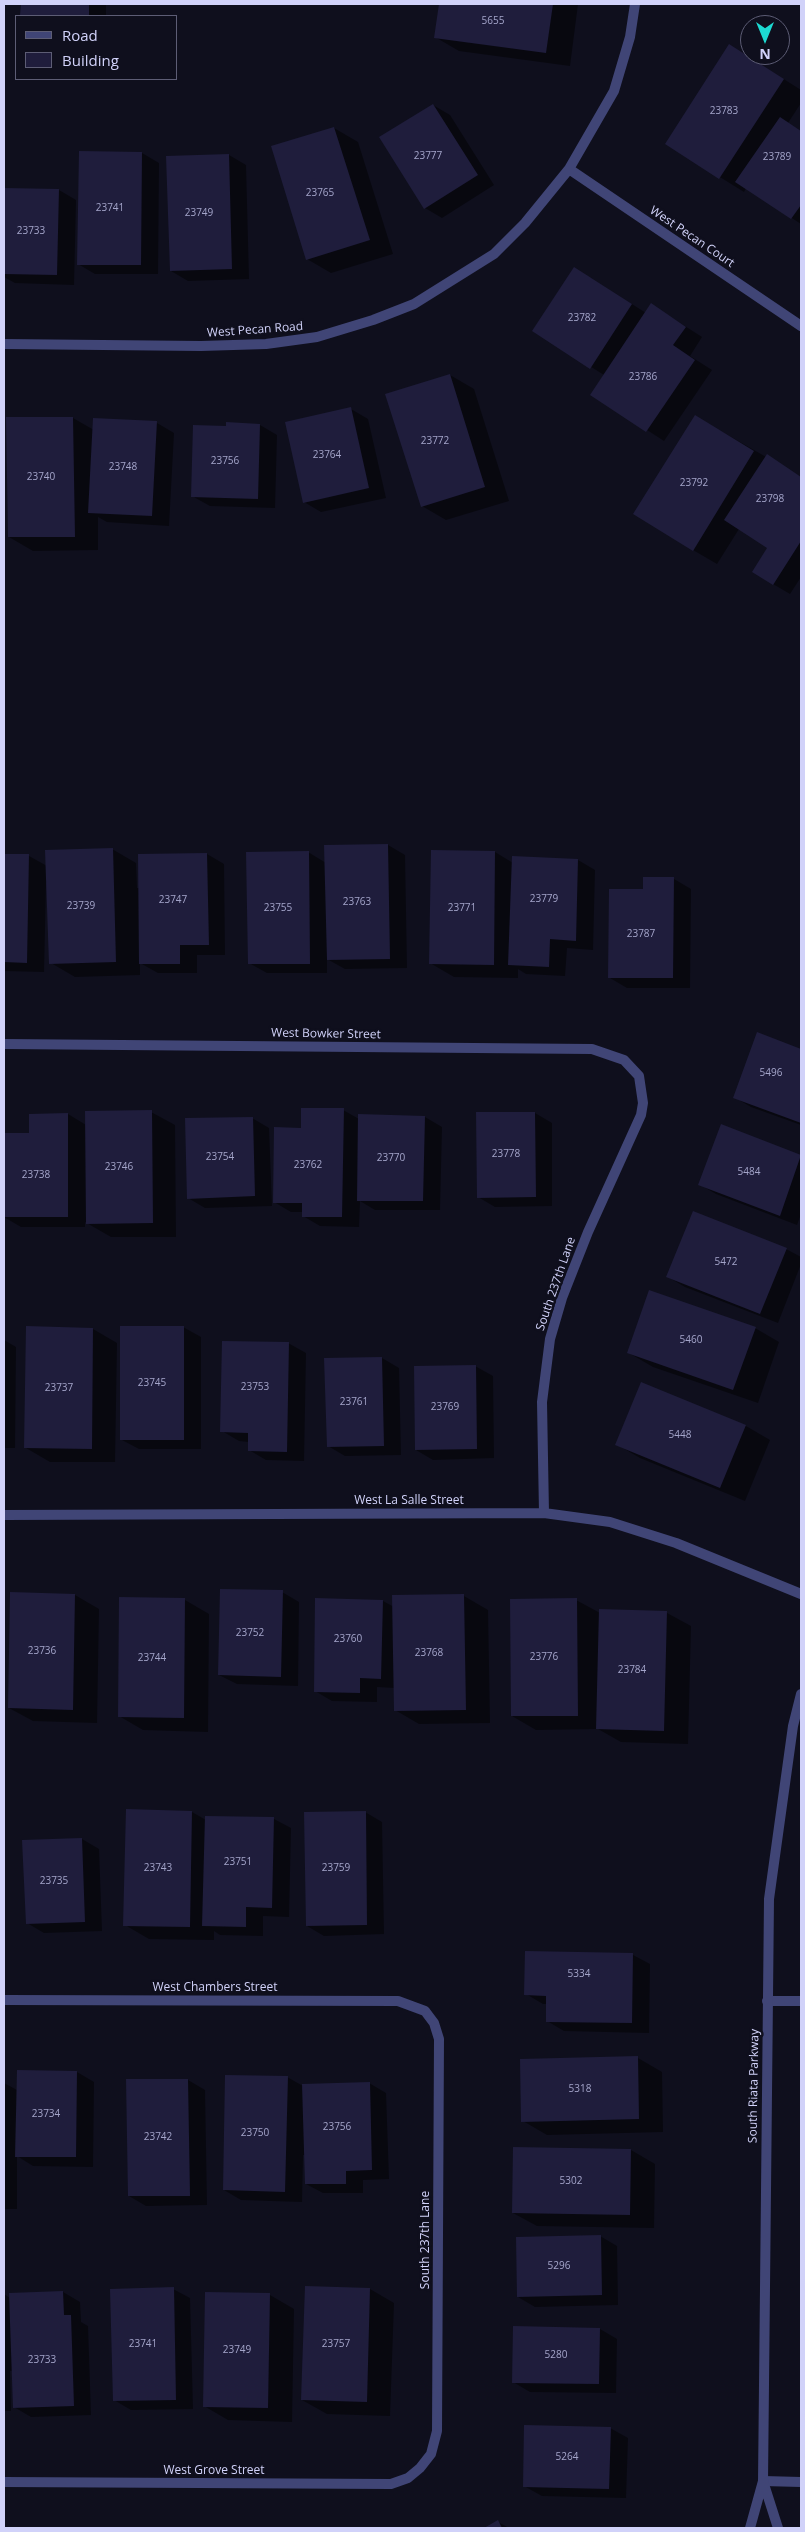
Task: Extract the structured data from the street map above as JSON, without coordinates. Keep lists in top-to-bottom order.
{
  "streets": {
    "street": [
      "West Pecan Court",
      "West Pecan Road",
      "West Bowker Street",
      "South 237th Lane",
      "West La Salle Street",
      "West Chambers Street",
      "South Riata Parkway",
      "West Grove Street"
    ]
  },
  "crossings": [
    ["West Pecan Court", "West Pecan Road"],
    ["West Bowker Street", "South 237th Lane"],
    ["South 237th Lane", "West La Salle Street"],
    ["South 237th Lane", "West Chambers Street"],
    ["South 237th Lane", "West Grove Street"]
  ],
  "house_numbers": [
    "5655",
    "23783",
    "23777",
    "23789",
    "23765",
    "23741",
    "23749",
    "23733",
    "23782",
    "23786",
    "23772",
    "23764",
    "23756",
    "23748",
    "23740",
    "23792",
    "23798",
    "23779",
    "23747",
    "23763",
    "23739",
    "23755",
    "23771",
    "23787",
    "5496",
    "23778",
    "23754",
    "23770",
    "23762",
    "23746",
    "5484",
    "23738",
    "5472",
    "5460",
    "23745",
    "23753",
    "23737",
    "23761",
    "23769",
    "5448",
    "23752",
    "23760",
    "23736",
    "23768",
    "23776",
    "23744",
    "23784",
    "23751",
    "23743",
    "23759",
    "23735",
    "5334",
    "5318",
    "23734",
    "23756",
    "23750",
    "23742",
    "5302",
    "5296",
    "23741",
    "23757",
    "23749",
    "5280",
    "23733",
    "5264"
  ],
  "legend": ["Road", "Building"],
  "north": "bottom"
}
